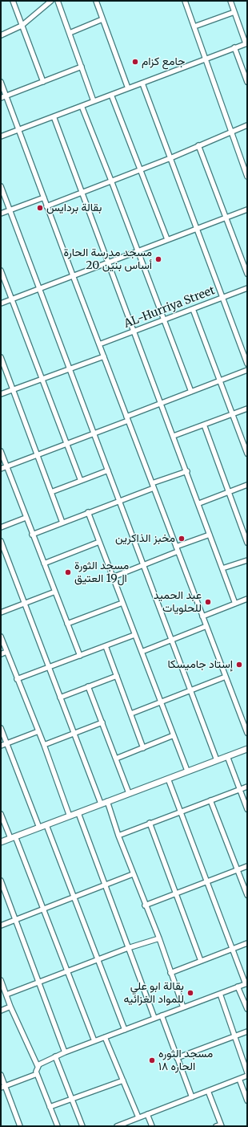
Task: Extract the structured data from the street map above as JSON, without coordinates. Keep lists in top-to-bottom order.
{
  "streets": {
    "street": ["AL-Hurriya Street"]
  },
  "places": [
    "جامع كزام",
    "بقالة بردايس",
    "مسجد مدرسة الحارة 20 أساس بنين",
    "مخبز الذاكرين",
    "مسجد الثورة ال19 العتيق",
    "عبد الحميد للحلويات",
    "إستاد جاميسكا",
    "بقالة ابو علي للمواد الغزائيه",
    "مسجد الثوره الحاره ١٨"
  ]
}
